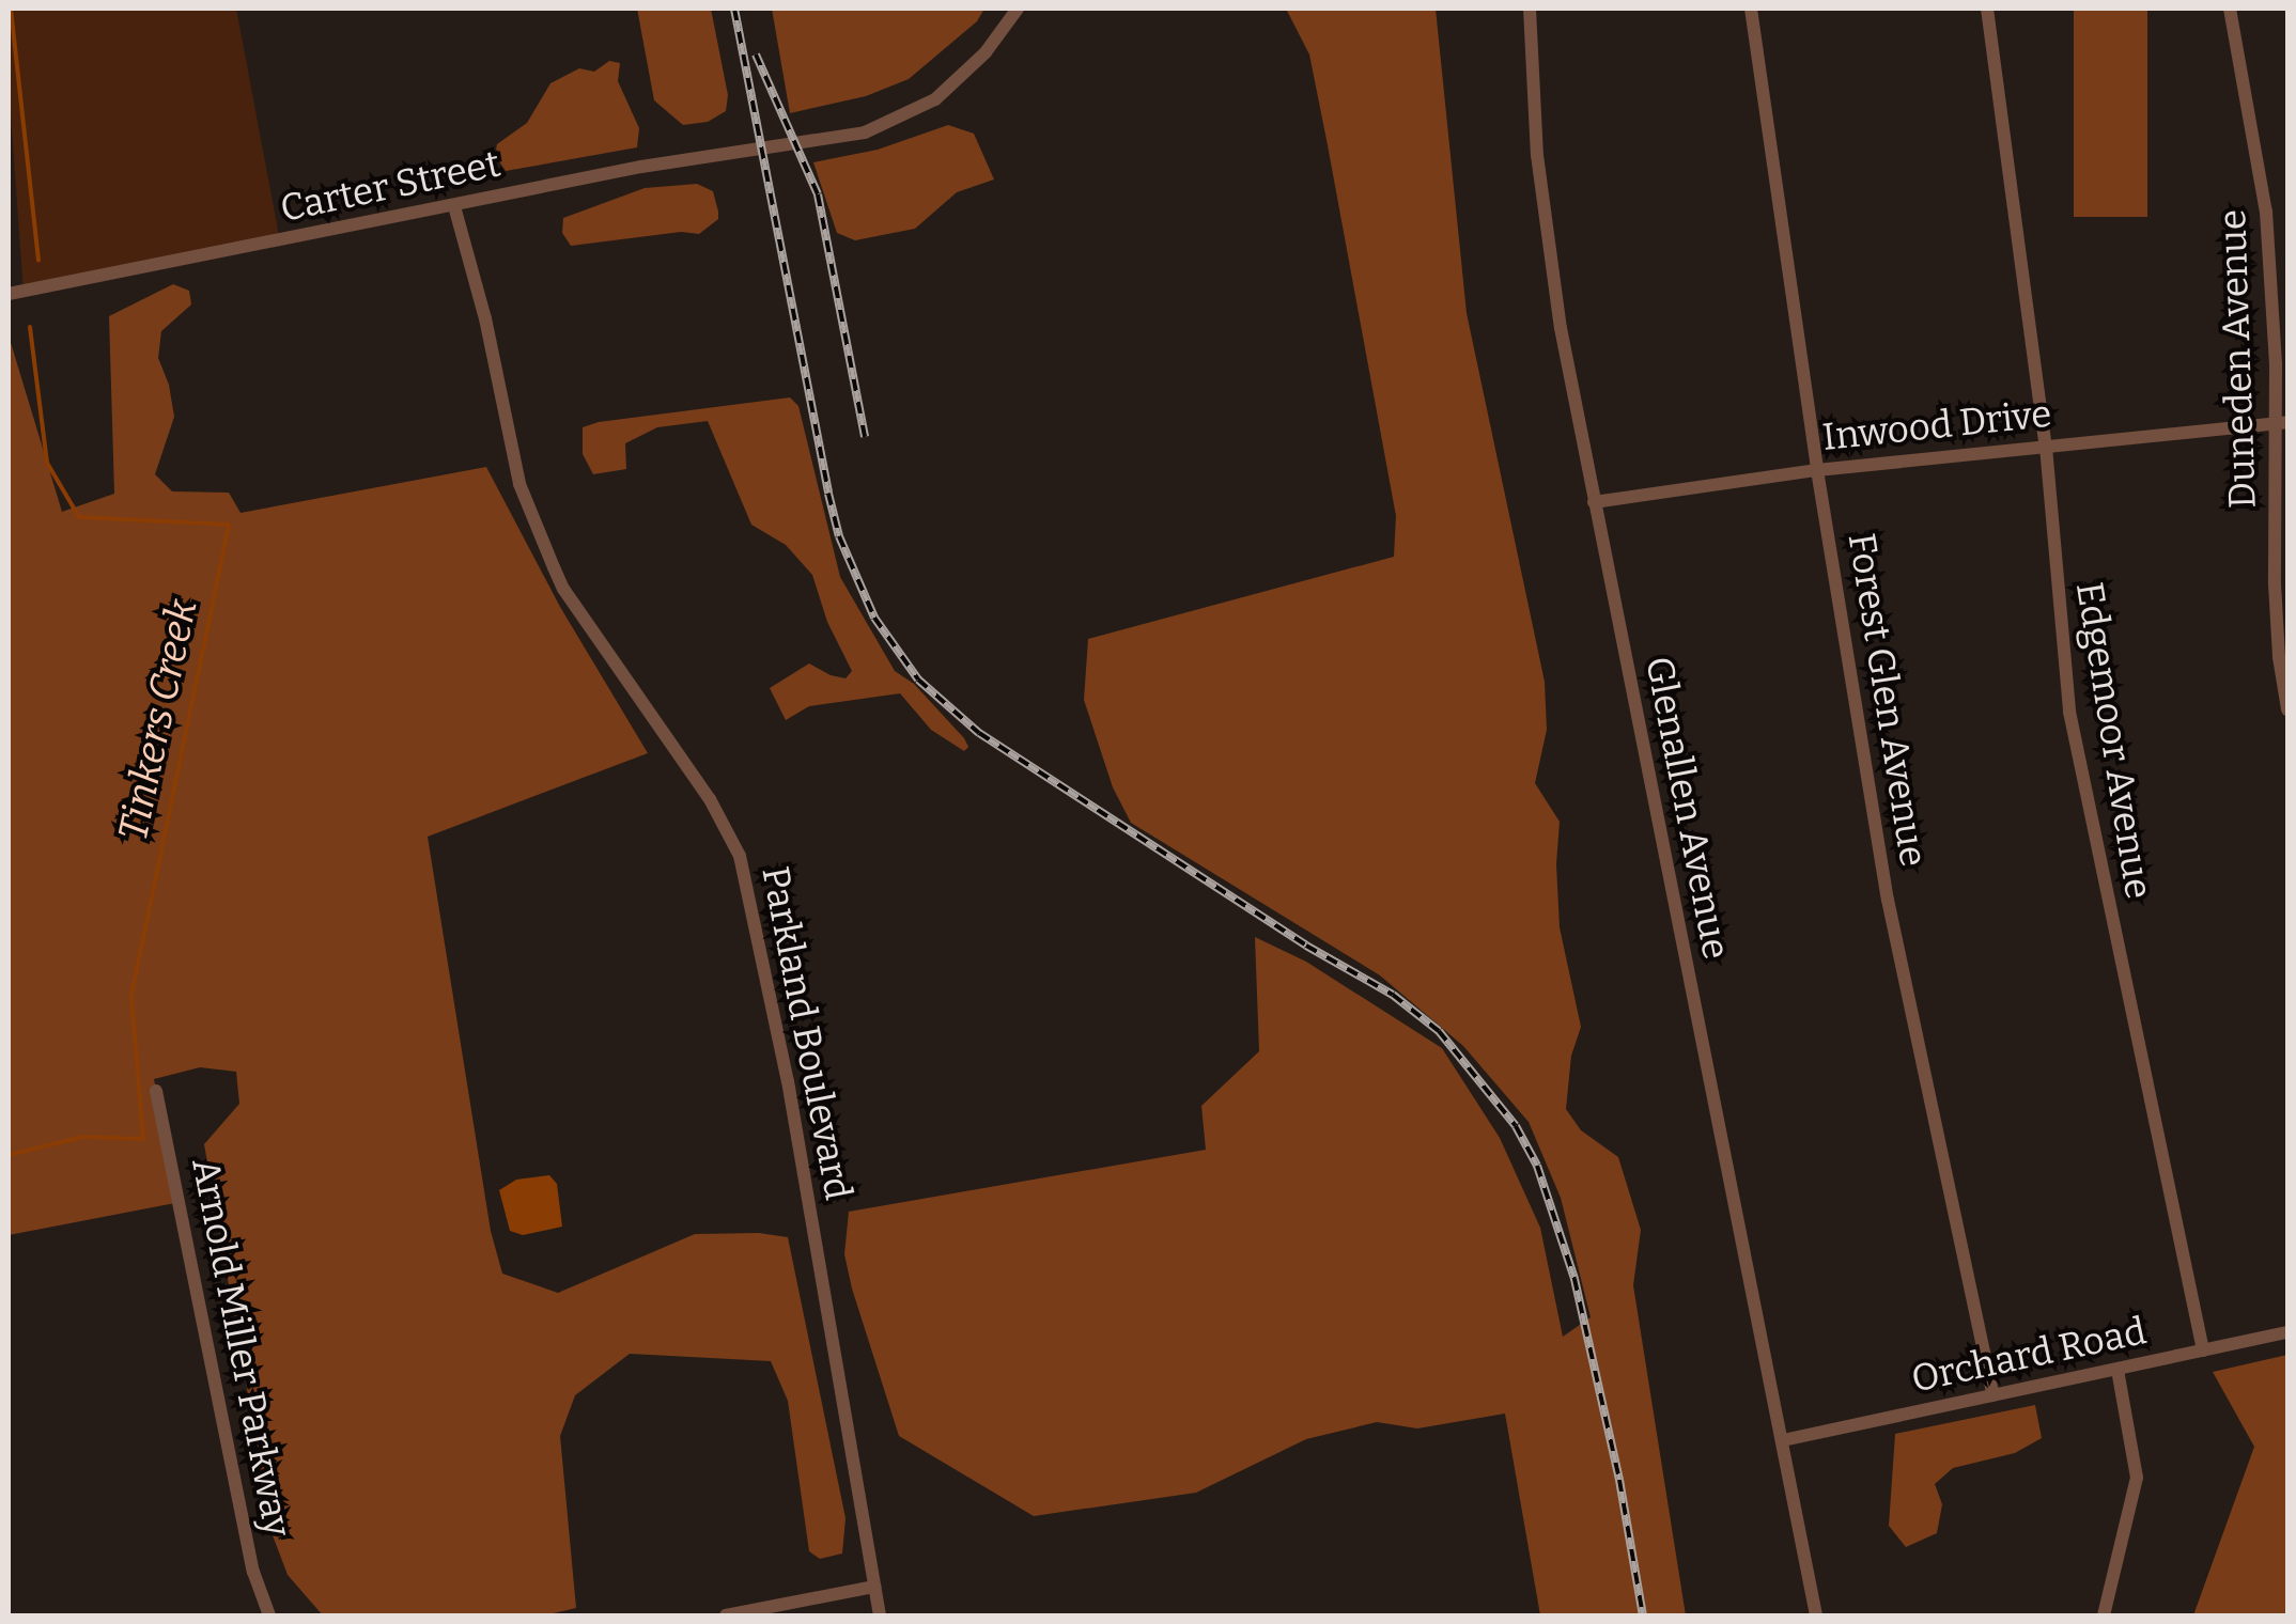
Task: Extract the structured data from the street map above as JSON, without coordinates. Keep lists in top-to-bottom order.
{
  "streets": {
    "street": [
      "Carter Street",
      "Duneden Avenue",
      "Inwood Drive",
      "Forest Glen Avenue",
      "Edgemoor Avenue",
      "Glenallen Avenue",
      "Parkland Boulevard",
      "Arnold Miller Parkway",
      "Orchard Road"
    ]
  },
  "crossings": [
    ["Carter Street", "Parkland Boulevard"],
    ["Duneden Avenue", "Inwood Drive"],
    ["Inwood Drive", "Forest Glen Avenue"],
    ["Inwood Drive", "Edgemoor Avenue"],
    ["Inwood Drive", "Glenallen Avenue"],
    ["Forest Glen Avenue", "Orchard Road"],
    ["Edgemoor Avenue", "Orchard Road"],
    ["Glenallen Avenue", "Orchard Road"]
  ],
  "water": ["Tinkers Creek"]
}
